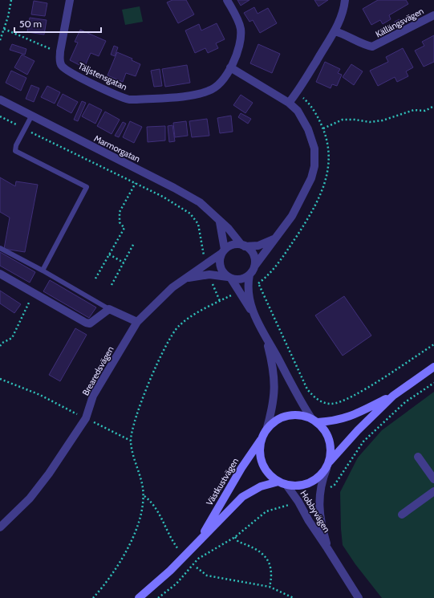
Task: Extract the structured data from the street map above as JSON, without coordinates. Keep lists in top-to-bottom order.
{
  "streets": {
    "street": [
      "Källängsvägen",
      "Täljstensgatan",
      "Marmorgatan",
      "Brearedsvägen",
      "Västkustvägen",
      "Hobbyvägen"
    ]
  },
  "crossings": [
    ["Marmorgatan", "Brearedsvägen"],
    ["Västkustvägen", "Hobbyvägen"]
  ],
  "scale_bar": "50 m"
}
